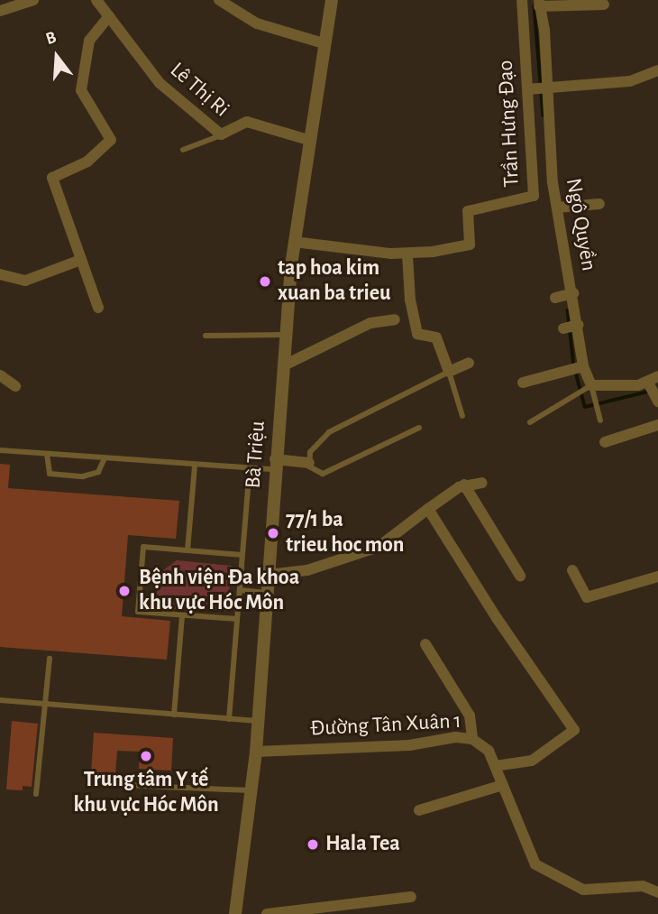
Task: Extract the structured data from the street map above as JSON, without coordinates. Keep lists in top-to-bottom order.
{
  "streets": {
    "street": [
      "Lê Thị Ri",
      "Trần Hưng Đạo",
      "Ngô Quyền",
      "Bà Triệu",
      "Đường Tân Xuân 1"
    ]
  },
  "crossings": [
    ["Lê Thị Ri", "Bà Triệu"],
    ["Trần Hưng Đạo", "Bà Triệu"],
    ["Bà Triệu", "Đường Tân Xuân 1"]
  ],
  "places": [
    "tap hoa kim xuan ba trieu",
    "77/1 ba trieu hoc mon",
    "Bệnh viện Đa khoa khu vực Hóc Môn",
    "Trung tâm Y tế khu vực Hóc Môn",
    "Hala Tea"
  ],
  "north": "top"
}
